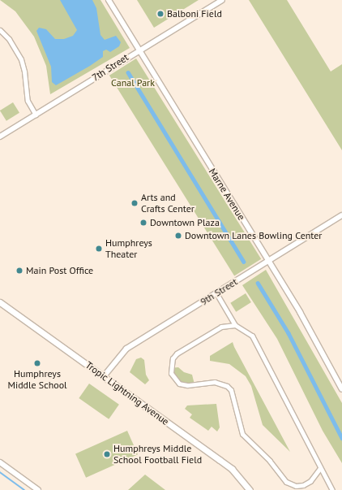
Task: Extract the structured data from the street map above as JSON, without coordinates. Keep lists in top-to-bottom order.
{
  "streets": {
    "main road": ["Tropic Lightning Avenue"],
    "street": ["7th Street", "Marne Avenue", "9th Street"]
  },
  "crossings": [
    ["7th Street", "Marne Avenue"],
    ["Marne Avenue", "9th Street"],
    ["9th Street", "Tropic Lightning Avenue"]
  ],
  "parks": ["Canal Park"],
  "places": [
    "Balboni Field",
    "Arts and Crafts Center",
    "Downtown Plaza",
    "Downtown Lanes Bowling Center",
    "Humphreys Theater",
    "Main Post Office",
    "Humphreys Middle School",
    "Humphreys Middle School Football Field"
  ]
}
